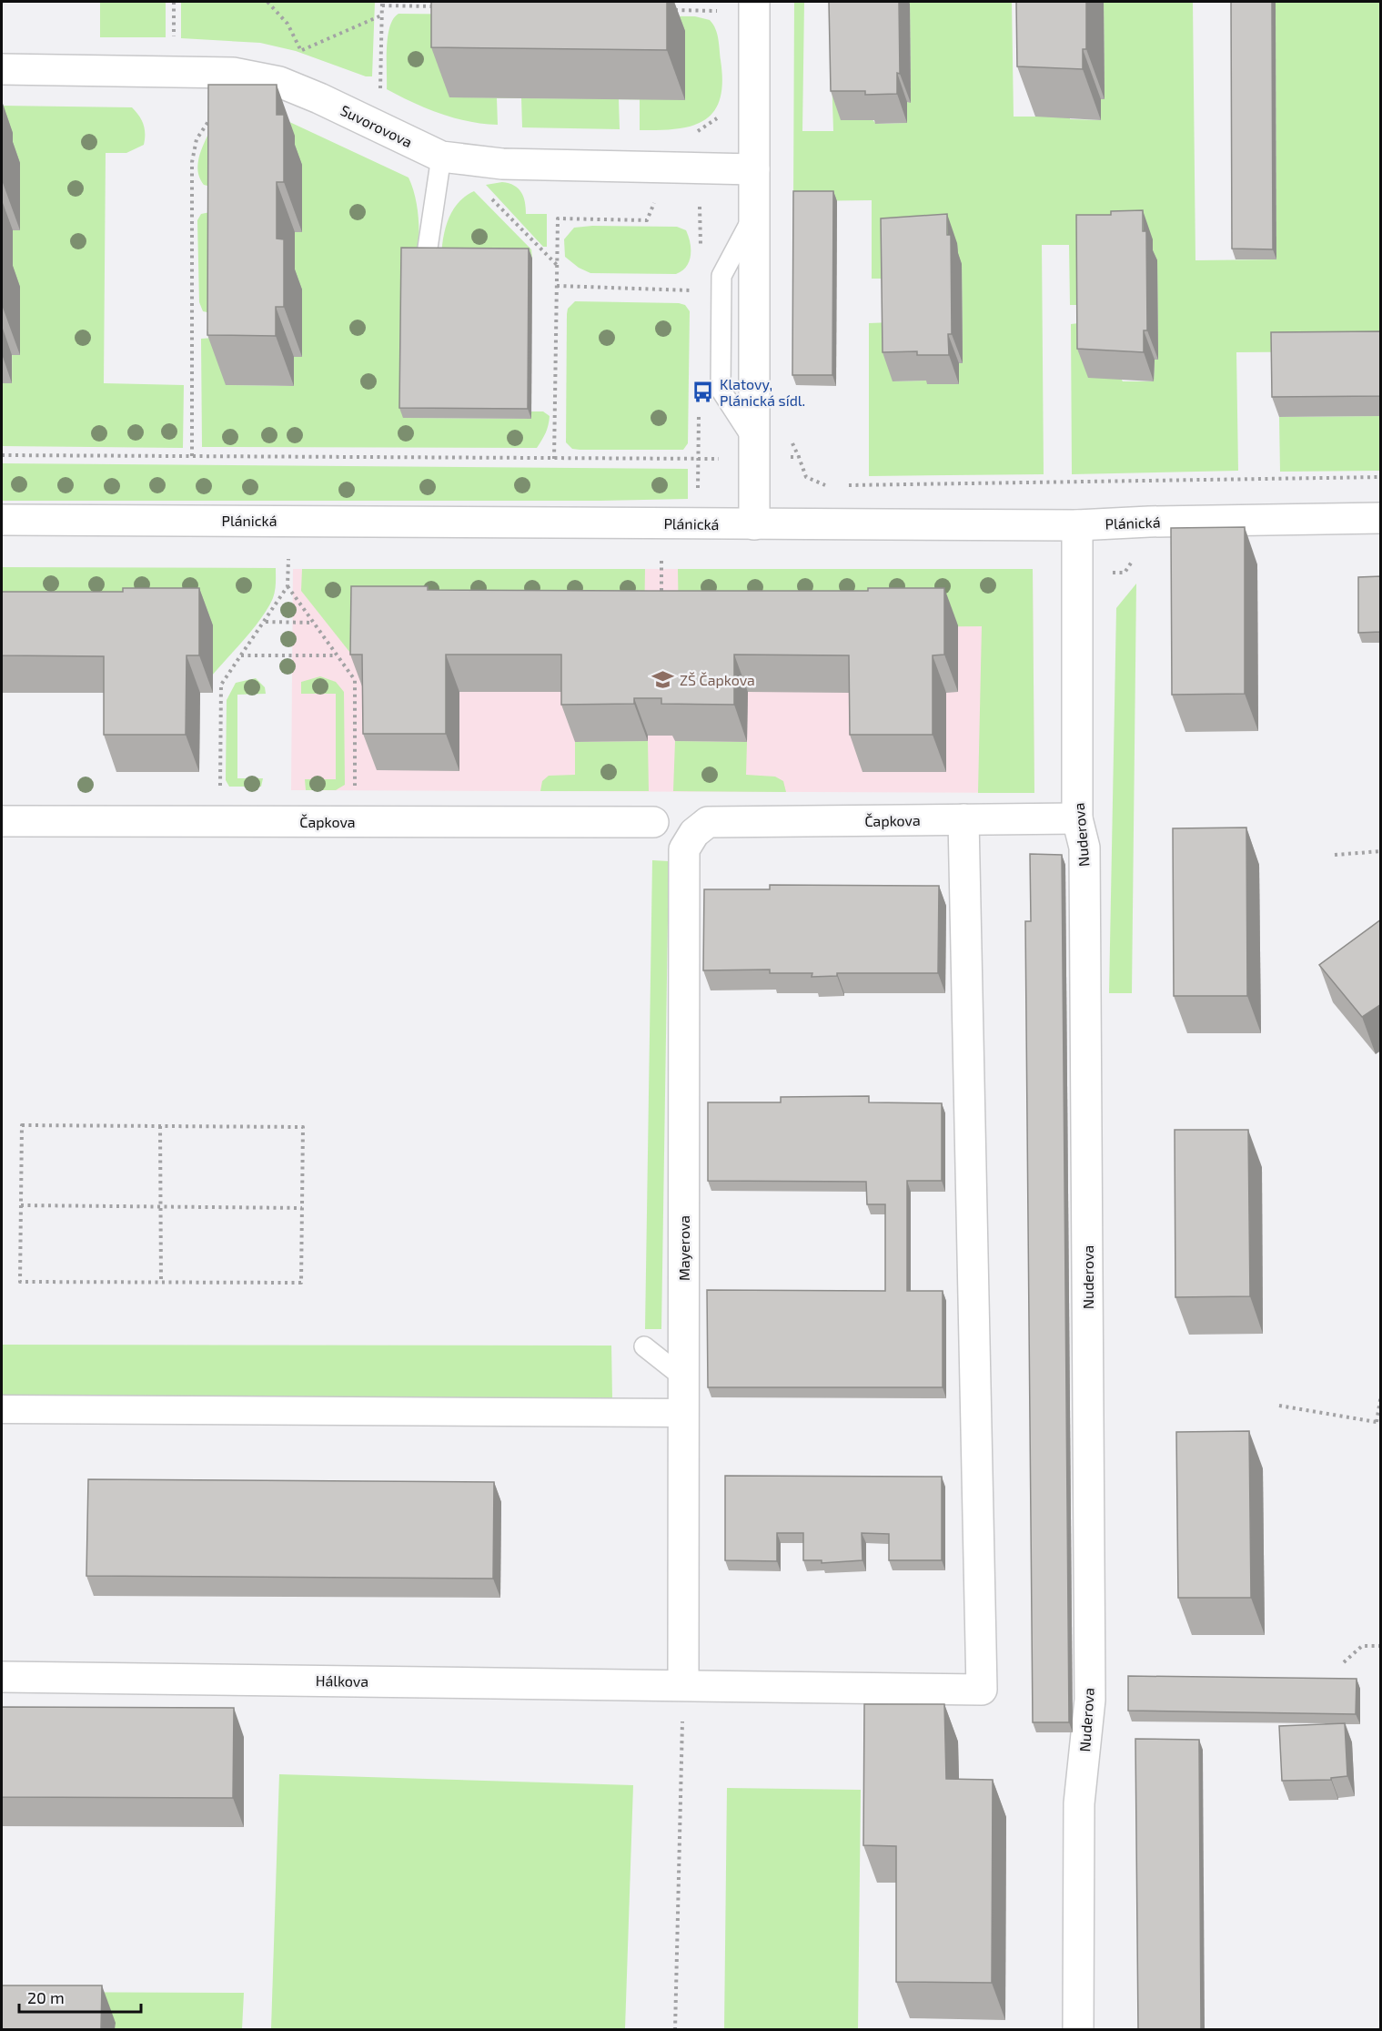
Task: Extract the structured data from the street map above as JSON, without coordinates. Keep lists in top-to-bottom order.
{
  "streets": {
    "street": [
      "Suvorovova",
      "Plánická",
      "Čapkova",
      "Nuderova",
      "Mayerova",
      "Hálkova"
    ]
  },
  "crossings": [
    ["Plánická", "Nuderova"],
    ["Čapkova", "Nuderova"],
    ["Čapkova", "Mayerova"],
    ["Čapkova", "Hálkova"],
    ["Mayerova", "Hálkova"]
  ],
  "places": {
    "bus stop": ["Klatovy, Plánická sídl."],
    "school or university": ["ZŠ Čapkova"]
  },
  "scale_bar": "20 m"
}
